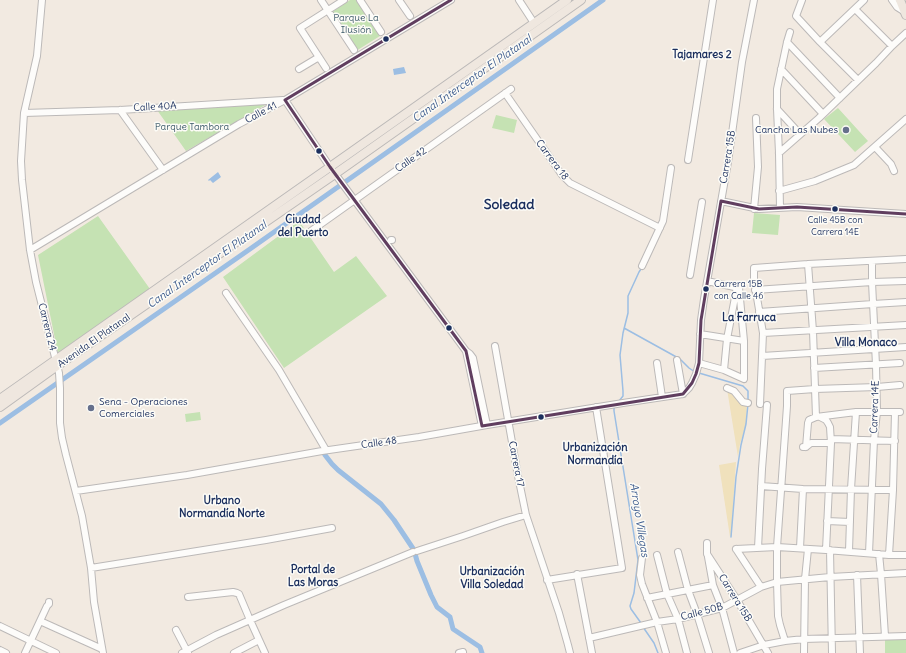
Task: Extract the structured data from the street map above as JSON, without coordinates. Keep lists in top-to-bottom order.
{
  "streets": {
    "main road": ["Avenida El Platanal"],
    "street": [
      "Calle 40A",
      "Calle 41",
      "Carrera 15B",
      "Calle 42",
      "Carrera 18",
      "Carrera 24",
      "Carrera 14E",
      "Calle 48",
      "Carrera 17",
      "Calle 50B"
    ]
  },
  "crossings": [
    ["Calle 40A", "Calle 41"],
    ["Calle 40A", "Carrera 24"],
    ["Calle 41", "Carrera 24"],
    ["Carrera 15B", "Calle 48"],
    ["Carrera 15B", "Calle 50B"],
    ["Calle 42", "Carrera 18"],
    ["Carrera 24", "Avenida El Platanal"],
    ["Carrera 24", "Calle 48"],
    ["Calle 48", "Carrera 17"]
  ],
  "districts": [
    "Tajamares 2",
    "Soledad",
    "Ciudad del Puerto",
    "La Farruca",
    "Villa Monaco",
    "Urbanización Normandía",
    "Urbano Normandía Norte",
    "Portal de Las Moras",
    "Urbanización Villa Soledad"
  ],
  "water": ["Canal Interceptor El Platanal", "Arroyo Villegas"],
  "parks": ["Parque La Ilusión", "Parque Tambora"],
  "places": [
    "Cancha Las Nubes",
    "Calle 45B con Carrera 14E",
    "Carrera 15B con Calle 46",
    "Sena - Operaciones Comerciales"
  ]
}
